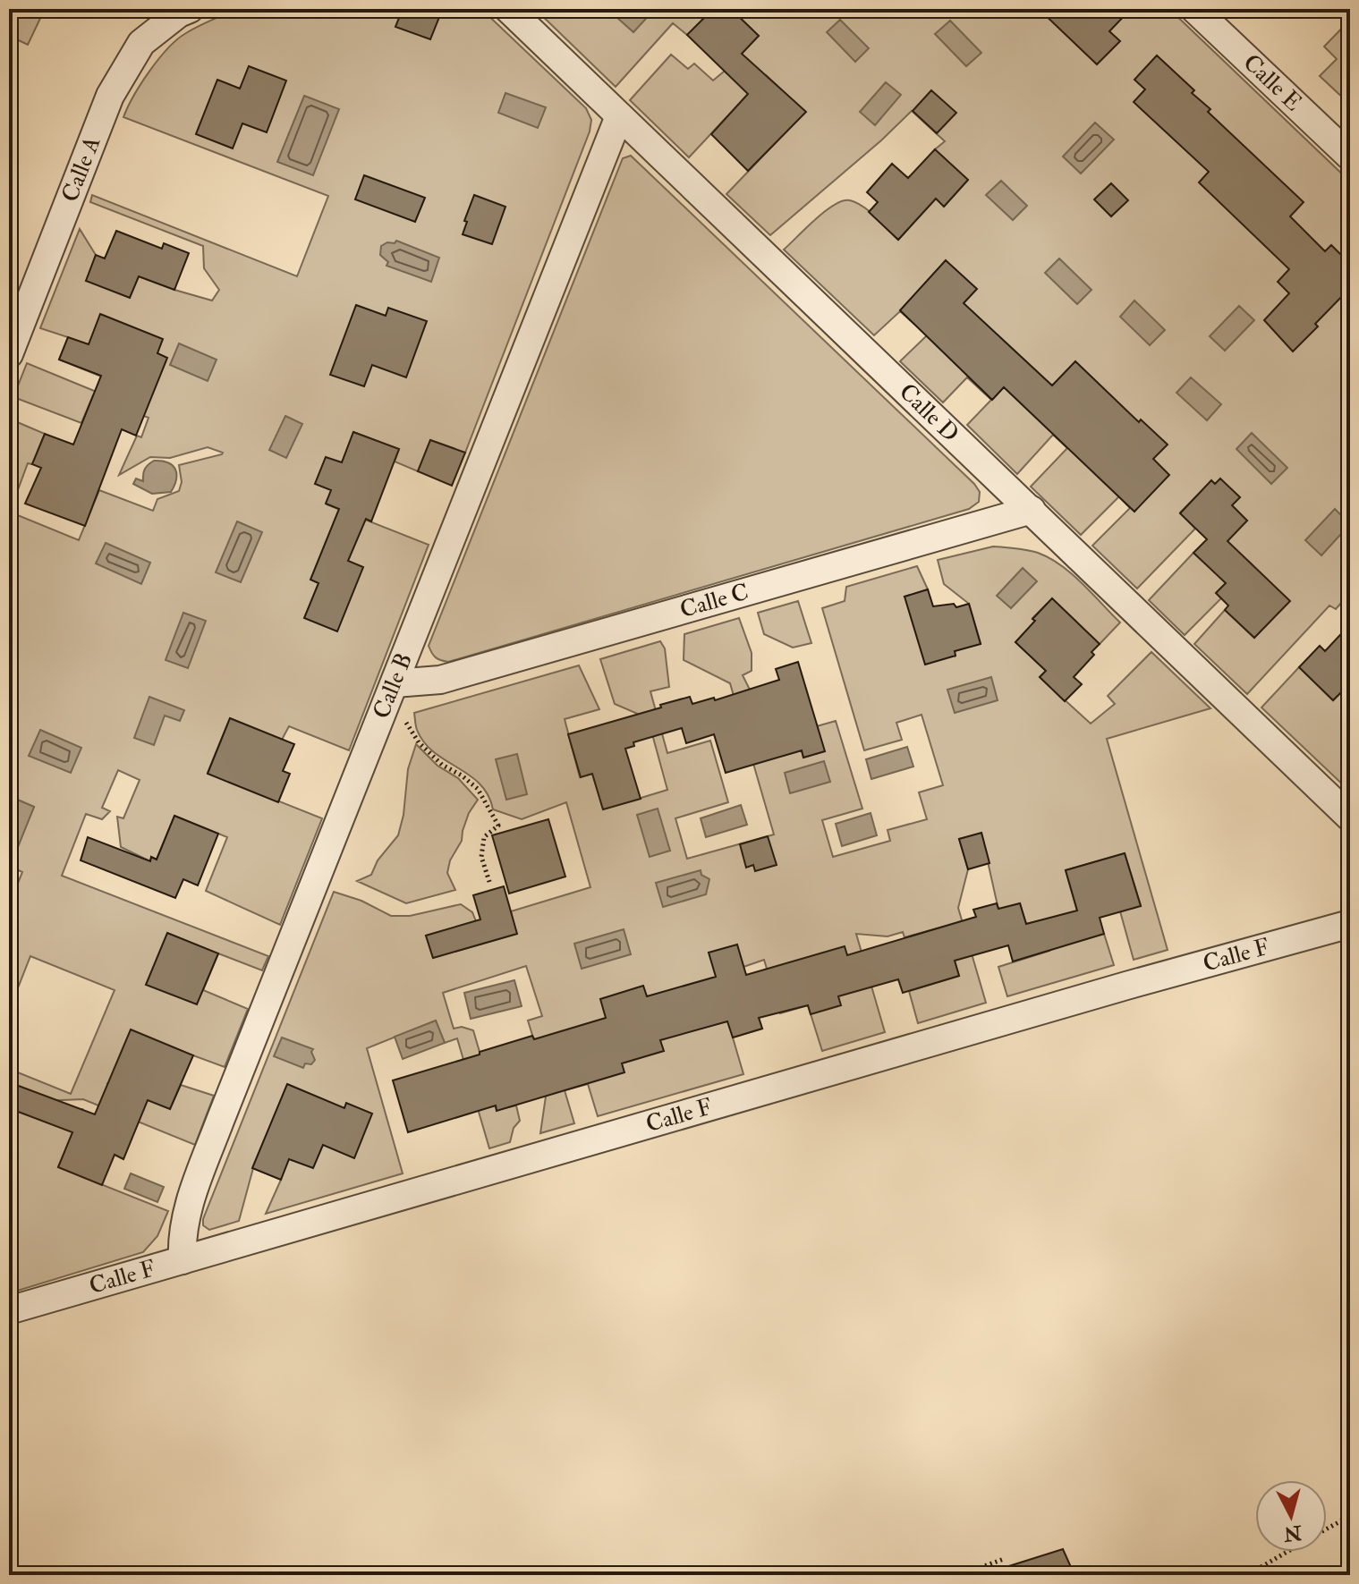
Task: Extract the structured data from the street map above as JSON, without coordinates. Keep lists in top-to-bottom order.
{
  "streets": {
    "street": [
      "Calle E",
      "Calle A",
      "Calle D",
      "Calle C",
      "Calle B",
      "Calle F"
    ]
  },
  "crossings": [
    ["Calle D", "Calle C"],
    ["Calle D", "Calle B"],
    ["Calle C", "Calle B"],
    ["Calle B", "Calle F"]
  ],
  "north": "bottom"
}
